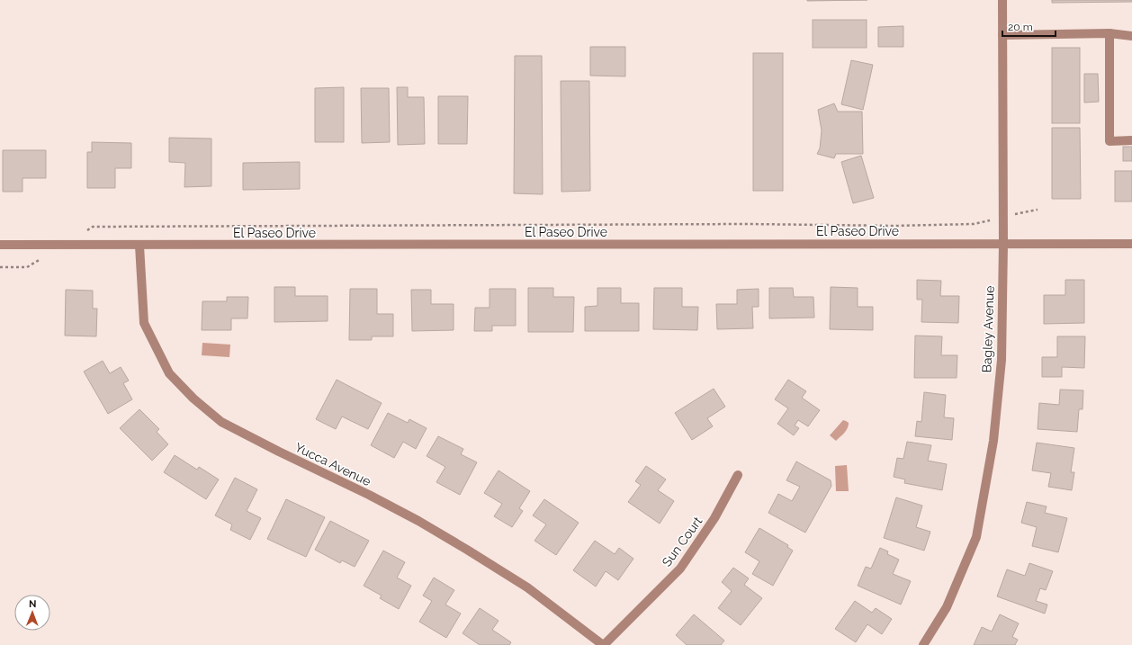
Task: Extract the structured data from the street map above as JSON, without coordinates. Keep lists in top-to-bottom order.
{
  "streets": {
    "street": [
      "El Paseo Drive",
      "Bagley Avenue",
      "Yucca Avenue",
      "Sun Court"
    ]
  },
  "crossings": [
    ["El Paseo Drive", "Bagley Avenue"],
    ["El Paseo Drive", "Yucca Avenue"],
    ["Yucca Avenue", "Sun Court"]
  ],
  "scale_bar": "20 m",
  "north": "top"
}
